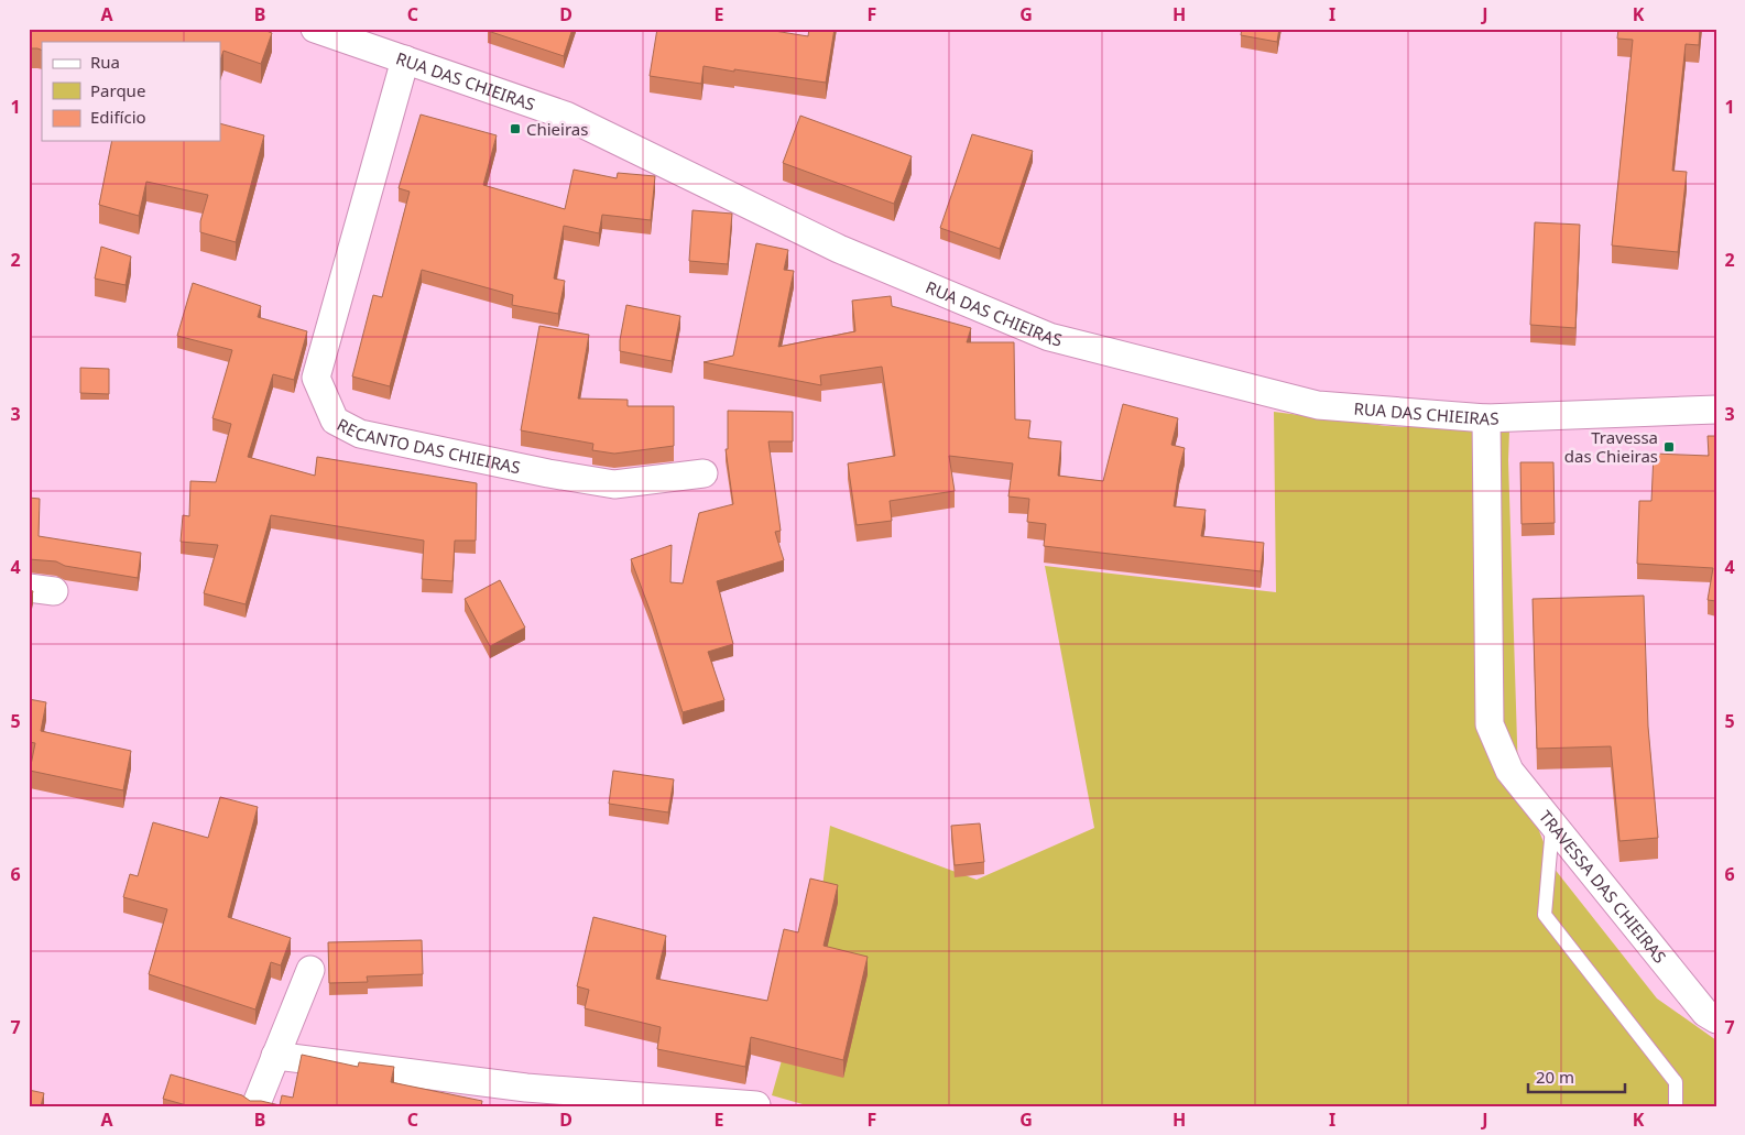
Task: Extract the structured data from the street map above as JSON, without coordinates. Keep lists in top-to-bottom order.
{
  "streets": {
    "street": ["RUA DAS CHIEIRAS", "RECANTO DAS CHIEIRAS", "TRAVESSA DAS CHIEIRAS"]
  },
  "crossings": [
    ["RUA DAS CHIEIRAS", "RECANTO DAS CHIEIRAS"],
    ["RUA DAS CHIEIRAS", "TRAVESSA DAS CHIEIRAS"]
  ],
  "places": {
    "transit": ["Chieiras", "Travessa das Chieiras"]
  },
  "legend": ["Rua", "Parque", "Edifício"],
  "scale_bar": "20 m",
  "grid": {
    "columns": [
      "A",
      "B",
      "C",
      "D",
      "E",
      "F",
      "G",
      "H",
      "I",
      "J",
      "K"
    ],
    "rows": [
      "1",
      "2",
      "3",
      "4",
      "5",
      "6",
      "7"
    ]
  }
}
